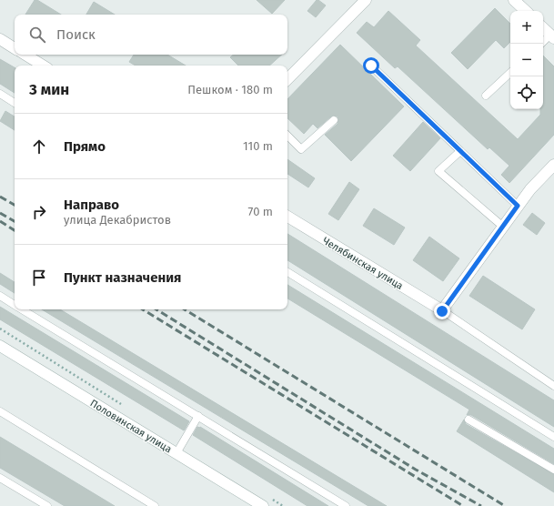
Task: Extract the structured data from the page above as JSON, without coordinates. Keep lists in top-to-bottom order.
{
  "streets": {
    "street": ["Челябинская улица", "Половинская улица"]
  },
  "page": {
    "map_buttons": ["+", "−"],
    "search": "Поиск",
    "heading": ["3 мин", "Пешком · 180 m"],
    "list": [
      ["Прямо", "110 m"],
      ["Направо", "улица Декабристов", "70 m"],
      "Пункт назначения"
    ]
  }
}
